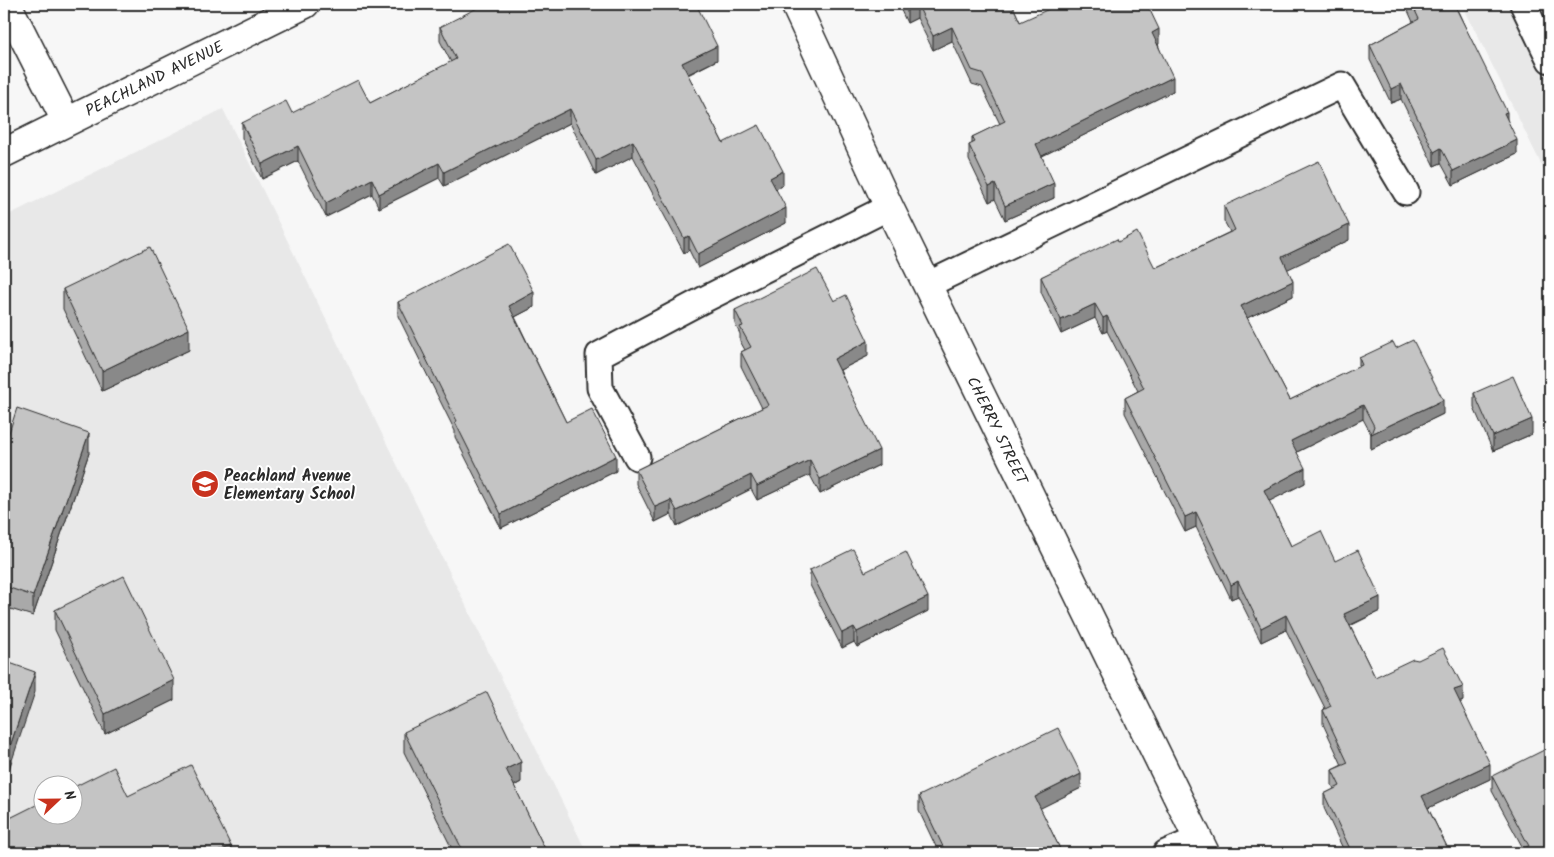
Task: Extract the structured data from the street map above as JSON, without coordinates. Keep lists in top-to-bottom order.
{
  "streets": {
    "street": ["PEACHLAND AVENUE", "CHERRY STREET"]
  },
  "places": {
    "school or university": ["Peachland Avenue Elementary School"]
  },
  "north": "right"
}
